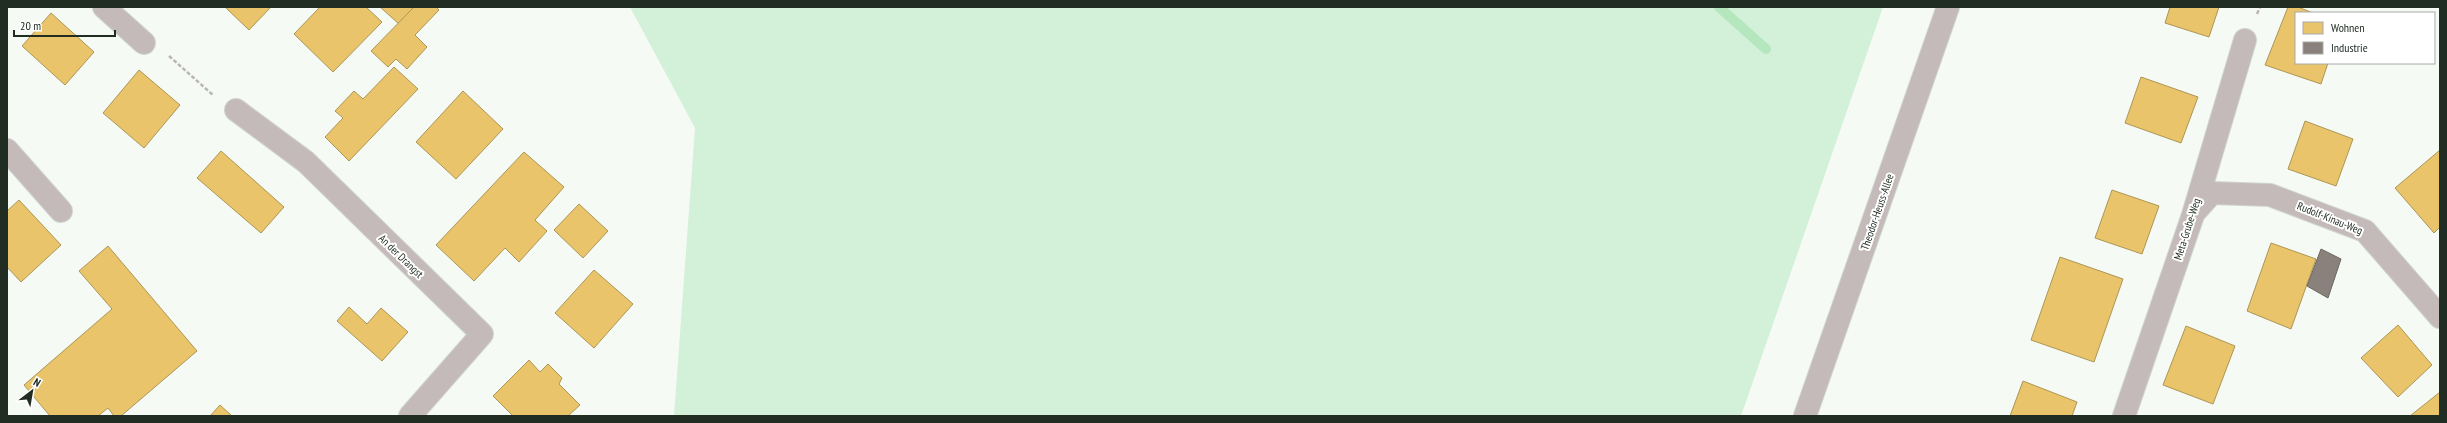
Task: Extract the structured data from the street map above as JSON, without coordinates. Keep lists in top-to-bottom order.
{
  "streets": {
    "street": [
      "Theodor-Heuss-Allee",
      "Rudolf-Kinau-Weg",
      "Meta-Grube-Weg",
      "An der Drangst"
    ]
  },
  "crossings": [
    ["Rudolf-Kinau-Weg", "Meta-Grube-Weg"]
  ],
  "legend": ["Wohnen", "Industrie"],
  "scale_bar": "20 m",
  "north": "top right"
}
